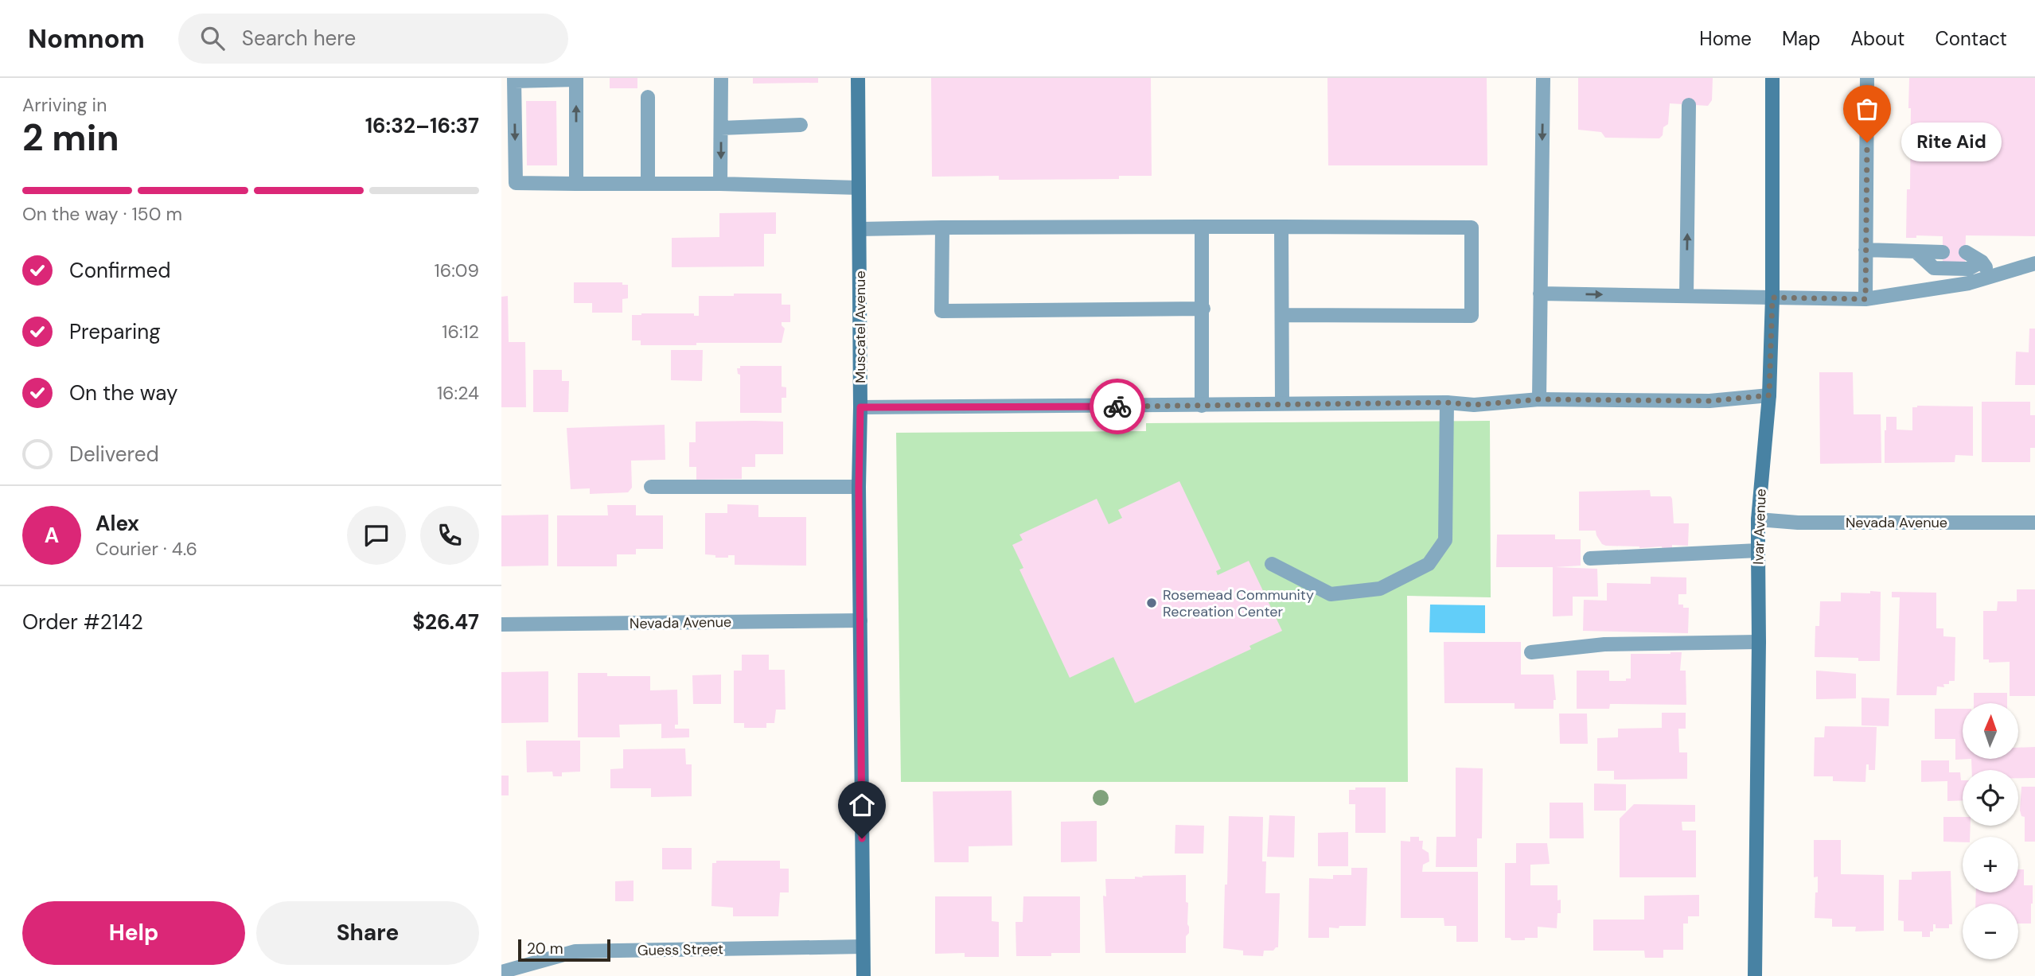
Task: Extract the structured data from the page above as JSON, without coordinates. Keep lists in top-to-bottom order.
{
  "streets": {
    "street": [
      "Muscatel Avenue",
      "Nevada Avenue",
      "Ivar Avenue",
      "Guess Street"
    ]
  },
  "crossings": [
    ["Muscatel Avenue", "Nevada Avenue"],
    ["Muscatel Avenue", "Guess Street"],
    ["Nevada Avenue", "Ivar Avenue"]
  ],
  "places": ["Rite Aid", "Rosemead Community Recreation Center"],
  "scale_bar": "20 m",
  "north": "top",
  "page": {
    "header": "Nomnom",
    "search": "Search here",
    "nav": [
      "Home",
      "Map",
      "About",
      "Contact"
    ],
    "heading": ["2 min", "Arriving in", "16:32–16:37"],
    "panel": [
      "Alex",
      "Courier · 4.6",
      "Order #2142",
      "$26.47"
    ],
    "bubble": "Rite Aid",
    "bar": "On the way · 150 m",
    "list": [
      ["Confirmed", "16:09"],
      ["Preparing", "16:12"],
      ["On the way", "16:24"],
      "Delivered"
    ],
    "round": "A",
    "map_buttons": ["+", "−"],
    "buttons": ["Help", "Share"],
    "scale": "20 m"
  }
}
